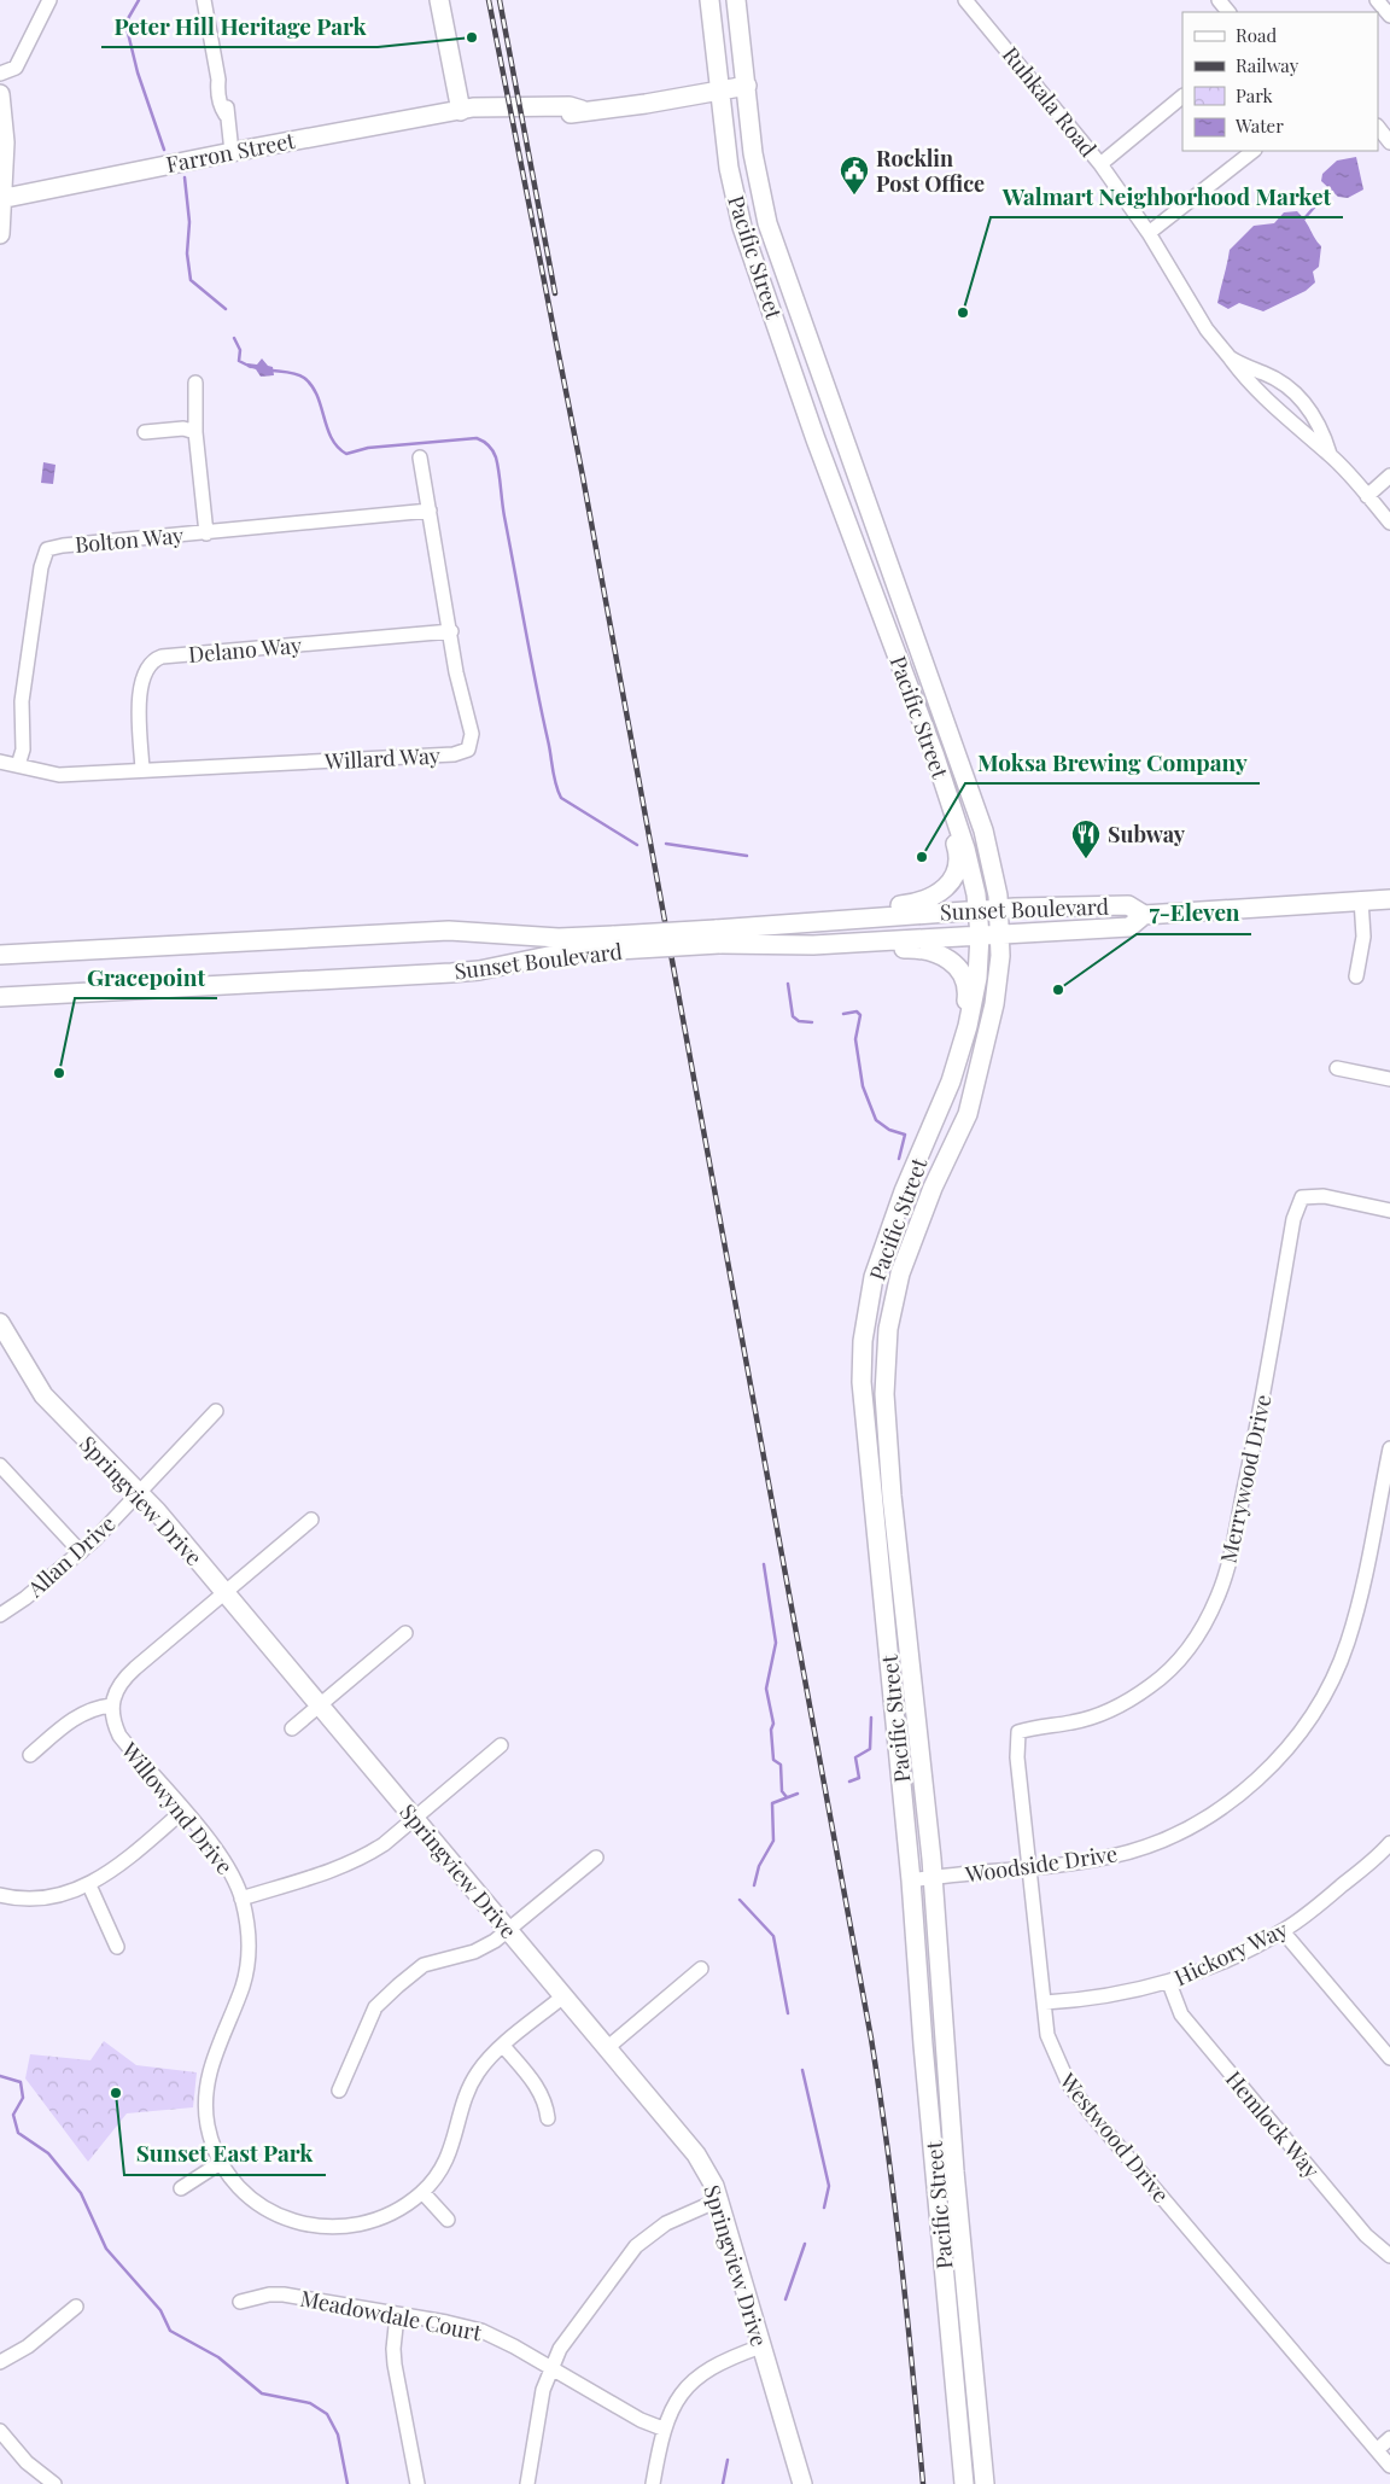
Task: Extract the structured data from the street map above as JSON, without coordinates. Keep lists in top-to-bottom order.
{
  "streets": {
    "main road": [
      "Farron Street",
      "Pacific Street",
      "Sunset Boulevard",
      "Springview Drive"
    ],
    "street": [
      "Ruhkala Road",
      "Bolton Way",
      "Delano Way",
      "Willard Way",
      "Merrywood Drive",
      "Allan Drive",
      "Willowynd Drive",
      "Woodside Drive",
      "Hickory Way",
      "Hemlock Way",
      "Westwood Drive",
      "Meadowdale Court"
    ]
  },
  "crossings": [
    ["Farron Street", "Pacific Street"],
    ["Pacific Street", "Sunset Boulevard"],
    ["Pacific Street", "Woodside Drive"],
    ["Bolton Way", "Willard Way"],
    ["Delano Way", "Willard Way"],
    ["Merrywood Drive", "Westwood Drive"],
    ["Springview Drive", "Allan Drive"],
    ["Springview Drive", "Willowynd Drive"],
    ["Woodside Drive", "Westwood Drive"],
    ["Hickory Way", "Hemlock Way"],
    ["Hickory Way", "Westwood Drive"]
  ],
  "places": {
    "other": [
      "Peter Hill Heritage Park",
      "Walmart Neighborhood Market",
      "Moksa Brewing Company",
      "7-Eleven",
      "Gracepoint",
      "Sunset East Park"
    ],
    "public building": ["Rocklin Post Office"],
    "restaurant": ["Subway"]
  },
  "legend": [
    "Road",
    "Railway",
    "Park",
    "Water"
  ]
}
